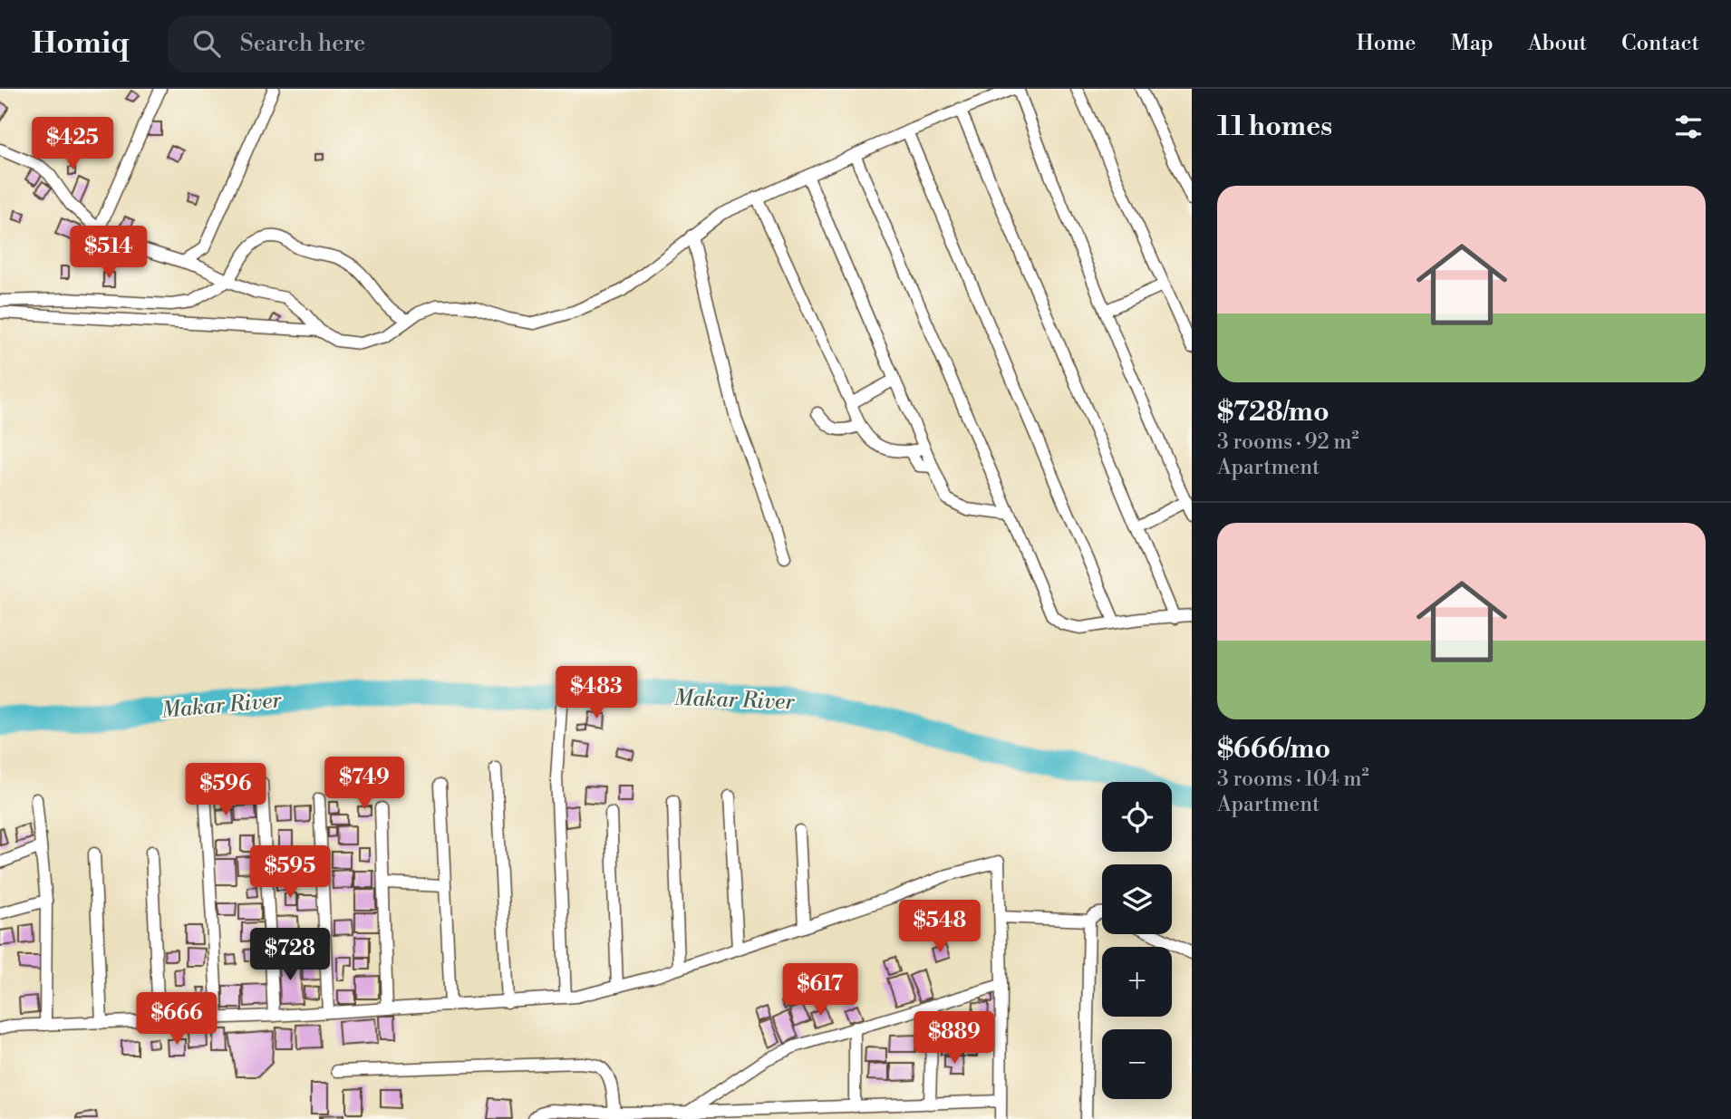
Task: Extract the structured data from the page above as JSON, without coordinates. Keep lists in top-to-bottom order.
{
  "water": ["Makar River"],
  "page": {
    "header": "Homiq",
    "search": "Search here",
    "nav": [
      "Home",
      "Map",
      "About",
      "Contact"
    ],
    "heading": "11 homes",
    "price": [
      "$425",
      "$514",
      "$483",
      "$749",
      "$596",
      "$595",
      "$548",
      "$728",
      "$617",
      "$666",
      "$889"
    ],
    "list": [
      {
        "name": "$728/mo",
        "note": "3 rooms · 92 m² · Apartment"
      },
      {
        "name": "$666/mo",
        "note": "3 rooms · 104 m² · Apartment"
      }
    ],
    "map_buttons": ["+", "−"]
  }
}
